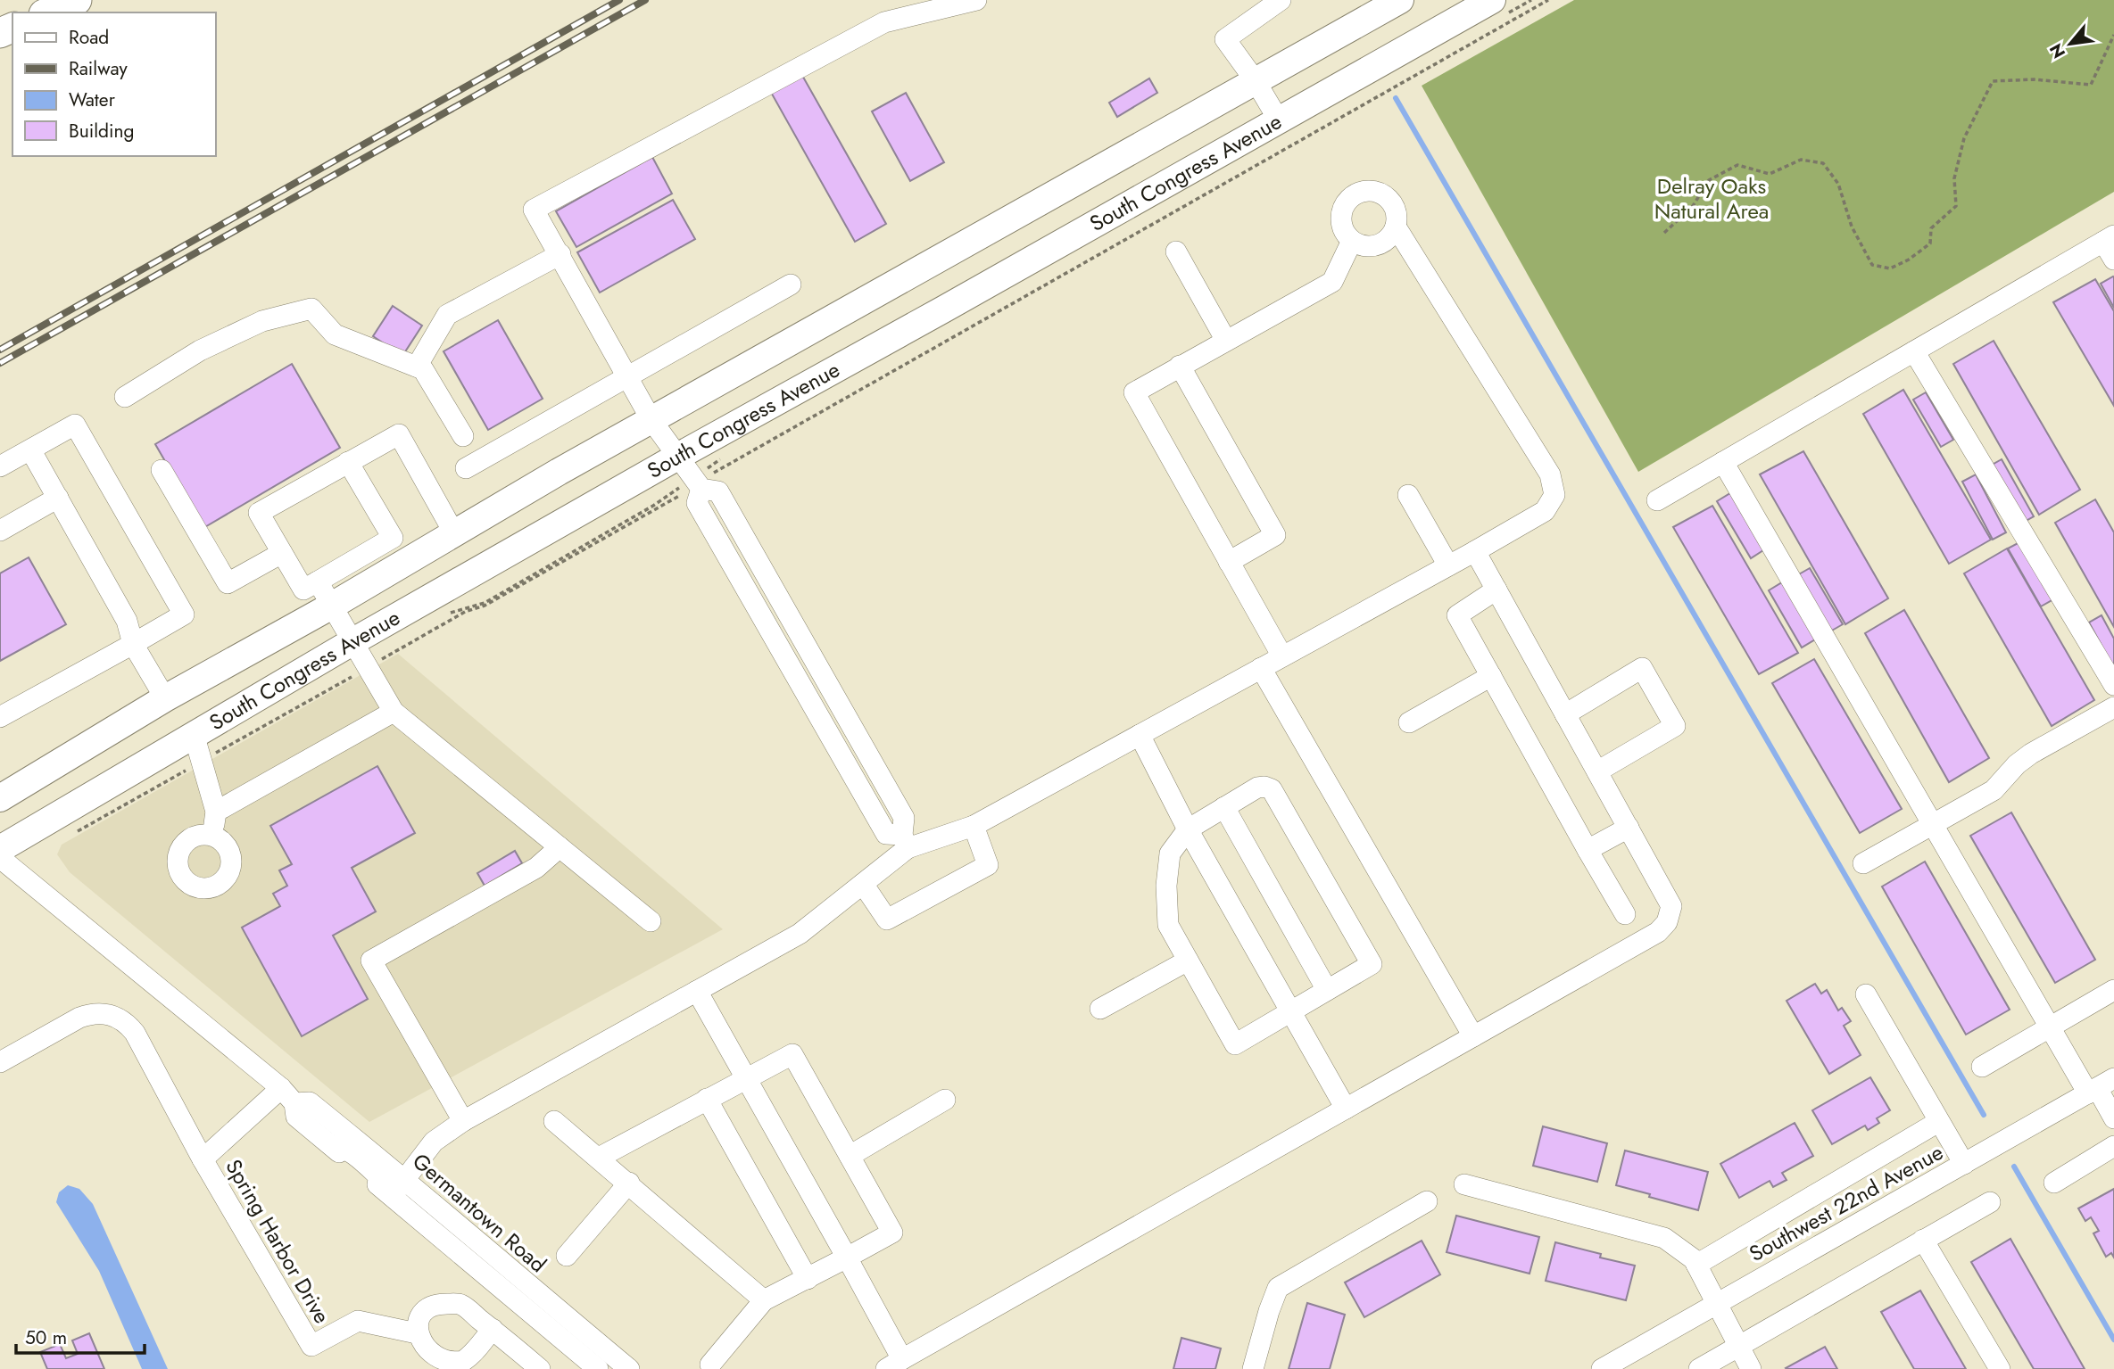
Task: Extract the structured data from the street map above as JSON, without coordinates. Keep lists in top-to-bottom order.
{
  "streets": {
    "main road": ["South Congress Avenue"],
    "street": ["Southwest 22nd Avenue", "Germantown Road", "Spring Harbor Drive"]
  },
  "crossings": [
    ["Germantown Road", "Spring Harbor Drive"]
  ],
  "parks": ["Delray Oaks Natural Area"],
  "legend": [
    "Road",
    "Railway",
    "Water",
    "Building"
  ],
  "scale_bar": "50 m",
  "north": "bottom left"
}
